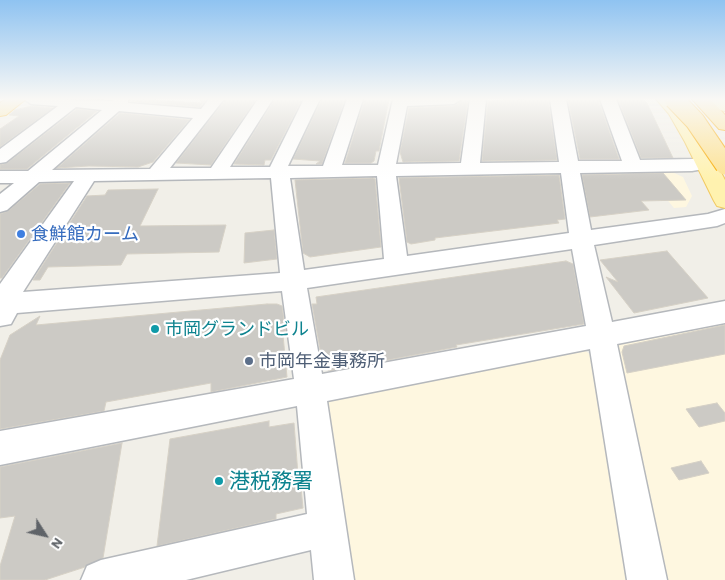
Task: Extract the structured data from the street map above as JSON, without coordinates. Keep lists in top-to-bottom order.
{
  "places": [
    "食鮮館カーム",
    "市岡グランドビル",
    "市岡年金事務所",
    "港税務署"
  ],
  "north": "bottom right"
}
